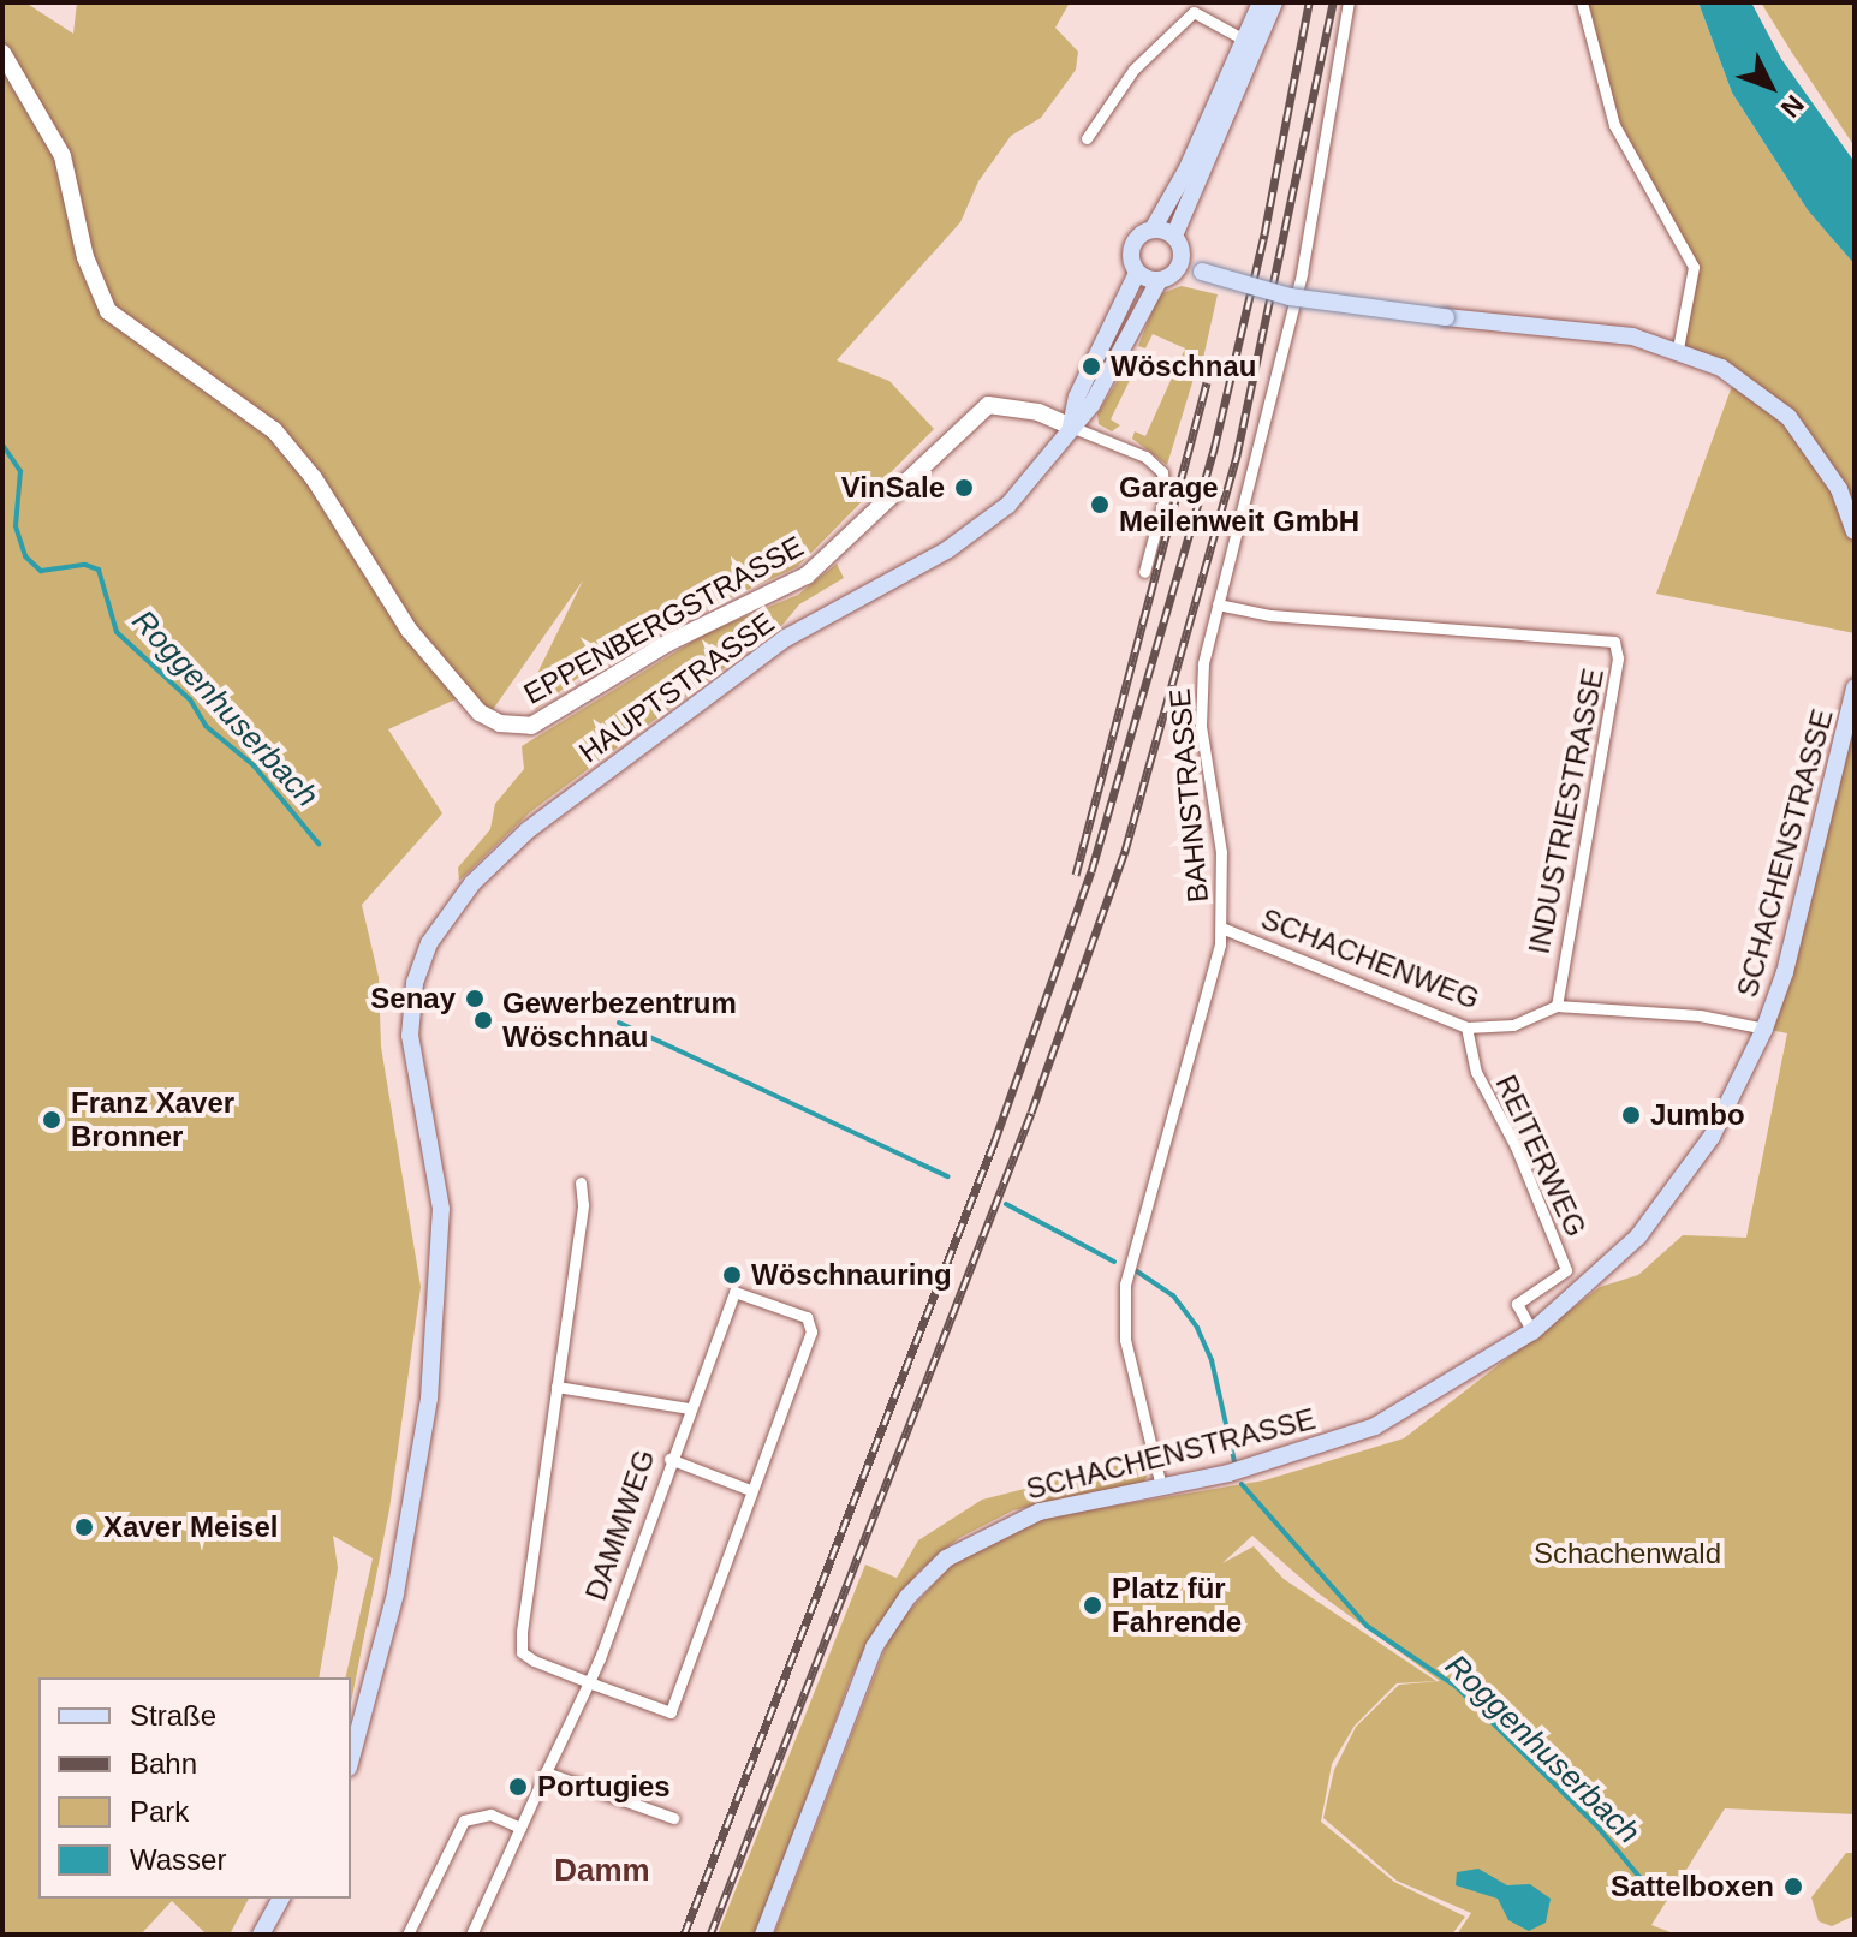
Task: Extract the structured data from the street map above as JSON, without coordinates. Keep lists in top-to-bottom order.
{
  "streets": {
    "main road": ["HAUPTSTRASSE", "SCHACHENSTRASSE"],
    "street": [
      "EPPENBERGSTRASSE",
      "BAHNSTRASSE",
      "INDUSTRIESTRASSE",
      "SCHACHENWEG",
      "REITERWEG",
      "DAMMWEG"
    ]
  },
  "crossings": [
    ["EPPENBERGSTRASSE", "HAUPTSTRASSE"],
    ["BAHNSTRASSE", "INDUSTRIESTRASSE"],
    ["BAHNSTRASSE", "SCHACHENSTRASSE"],
    ["BAHNSTRASSE", "SCHACHENWEG"],
    ["INDUSTRIESTRASSE", "SCHACHENWEG"],
    ["SCHACHENSTRASSE", "REITERWEG"],
    ["SCHACHENWEG", "REITERWEG"]
  ],
  "districts": ["Damm"],
  "water": ["Roggenhuserbach"],
  "parks": ["Schachenwald"],
  "places": [
    "Wöschnau",
    "VinSale",
    "Garage Meilenweit GmbH",
    "Senay",
    "Gewerbezentrum Wöschnau",
    "Jumbo",
    "Franz Xaver Bronner",
    "Wöschnauring",
    "Xaver Meisel",
    "Platz für Fahrende",
    "Portugies",
    "Sattelboxen"
  ],
  "legend": [
    "Straße",
    "Bahn",
    "Park",
    "Wasser"
  ],
  "north": "bottom right"
}
